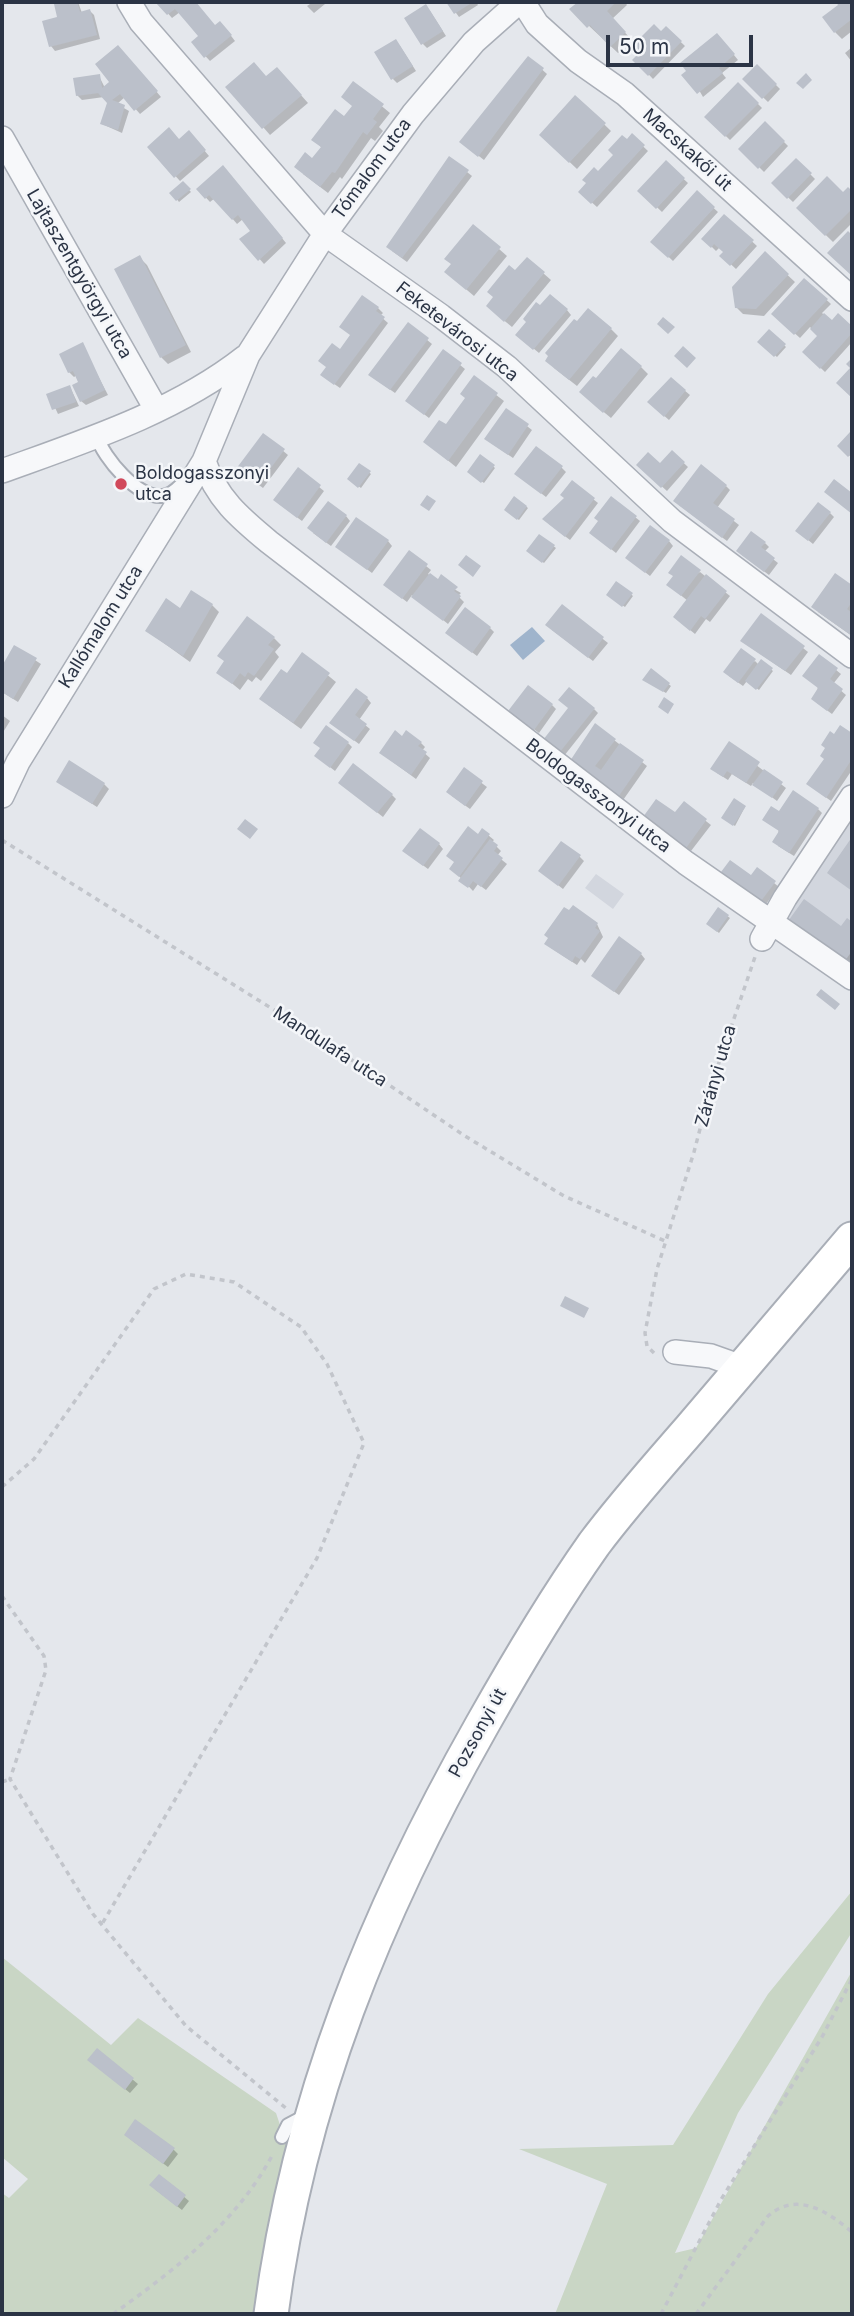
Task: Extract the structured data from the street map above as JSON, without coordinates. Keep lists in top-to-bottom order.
{
  "streets": {
    "main road": ["Pozsonyi út"],
    "street": [
      "Macskakői út",
      "Tómalom utca",
      "Lajtaszentgyörgyi utca",
      "Feketevárosi utca",
      "Kallómalom utca",
      "Boldogasszonyi utca"
    ],
    "path": ["Mandulafa utca", "Zárányi utca"]
  },
  "crossings": [
    ["Macskakői út", "Tómalom utca"],
    ["Tómalom utca", "Lajtaszentgyörgyi utca"],
    ["Tómalom utca", "Feketevárosi utca"],
    ["Tómalom utca", "Kallómalom utca"],
    ["Tómalom utca", "Boldogasszonyi utca"],
    ["Kallómalom utca", "Boldogasszonyi utca"],
    ["Boldogasszonyi utca", "Zárányi utca"],
    ["Mandulafa utca", "Zárányi utca"]
  ],
  "places": ["Boldogasszonyi utca"],
  "scale_bar": "50 m"
}
